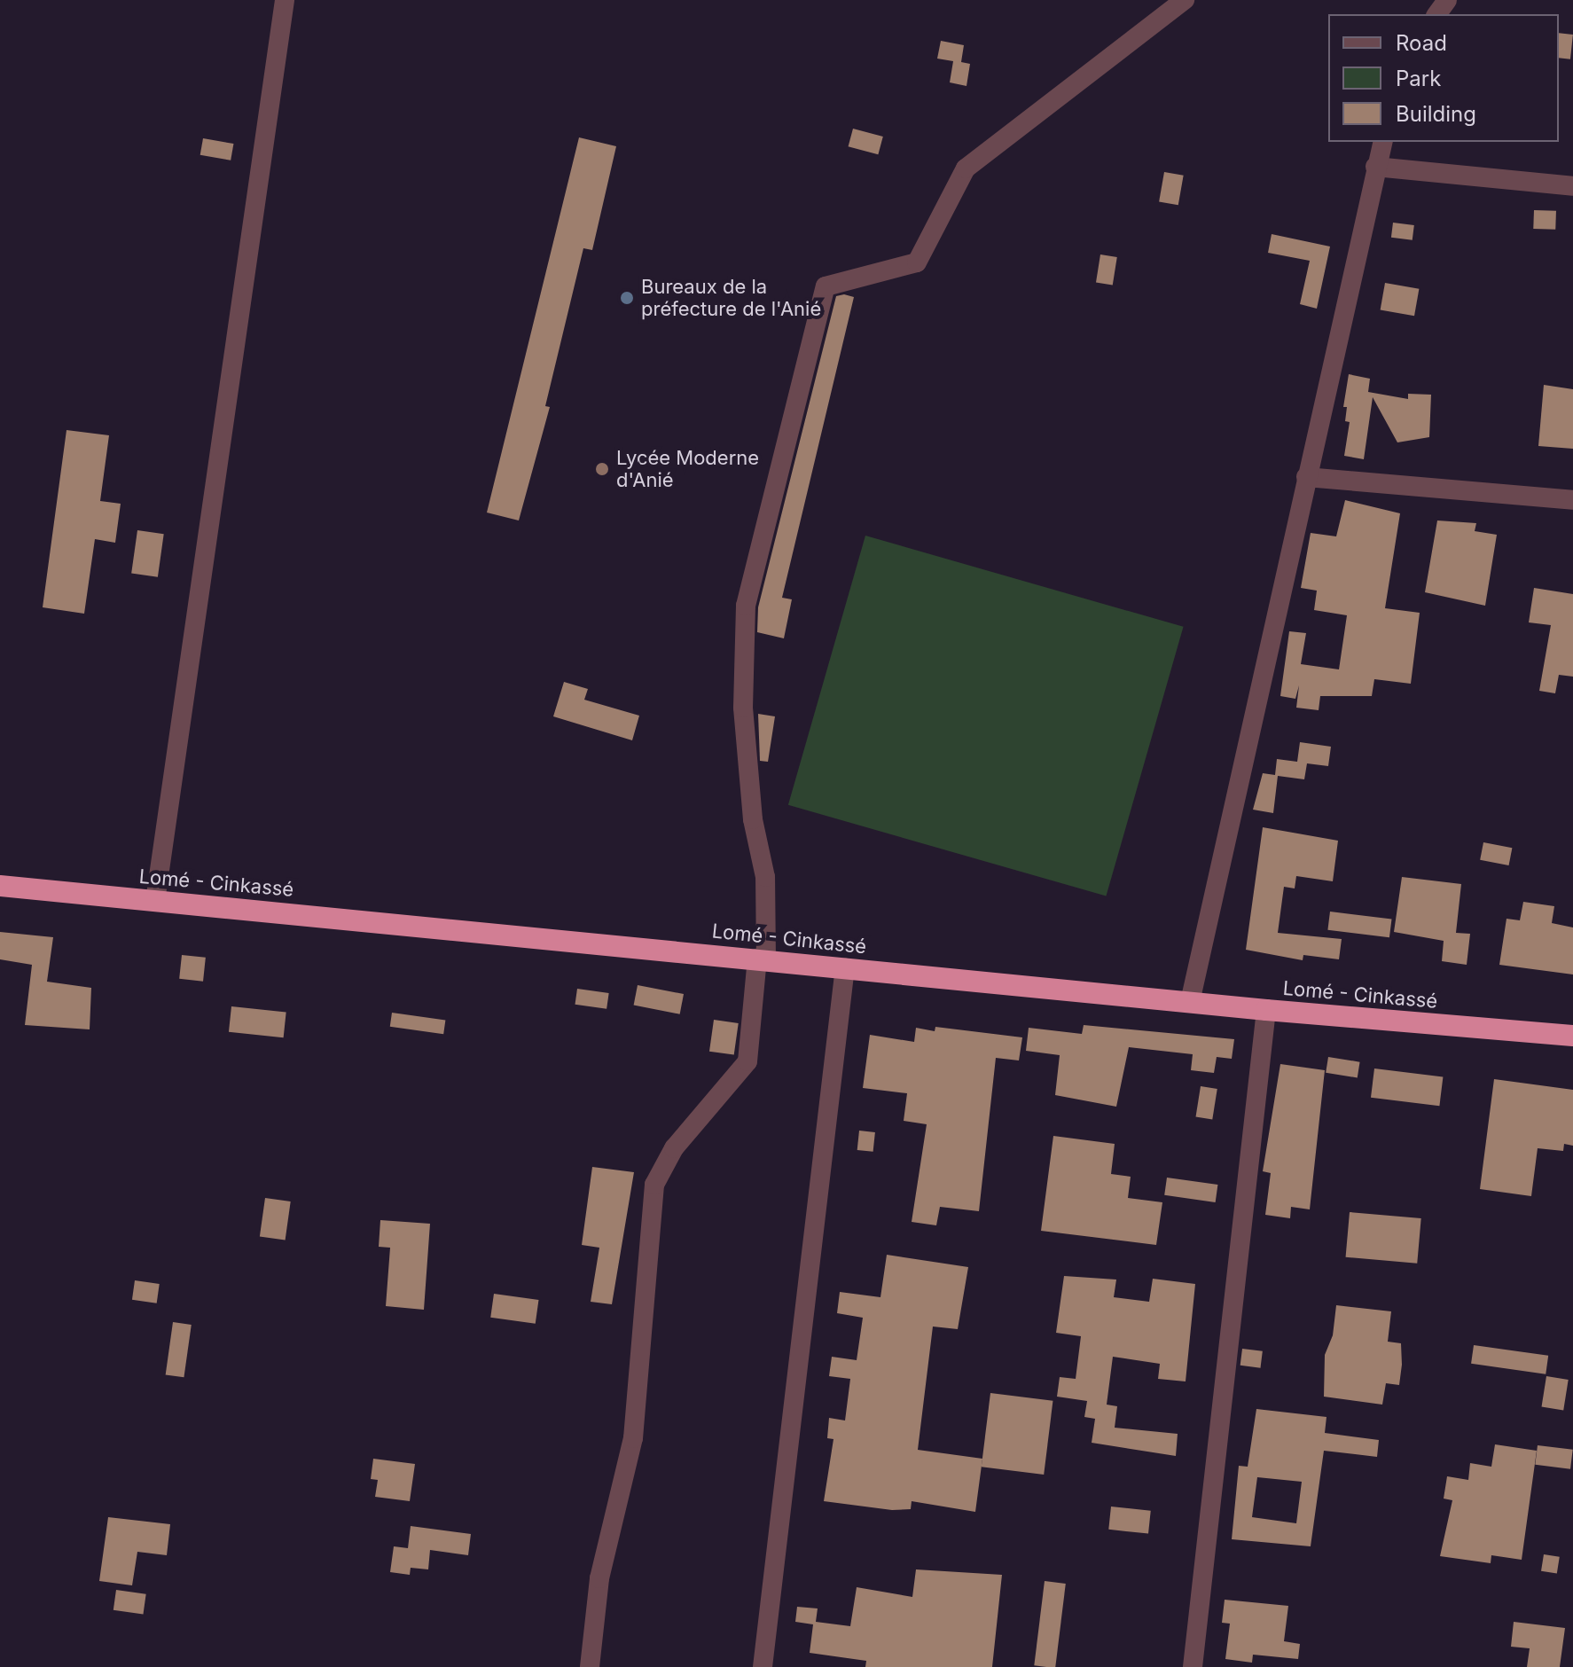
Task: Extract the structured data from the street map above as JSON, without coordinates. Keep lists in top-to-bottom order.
{
  "streets": {
    "highway": ["Lomé - Cinkassé"]
  },
  "places": ["Bureaux de la préfecture de l'Anié", "Lycée Moderne d'Anié"],
  "legend": ["Road", "Park", "Building"]
}
